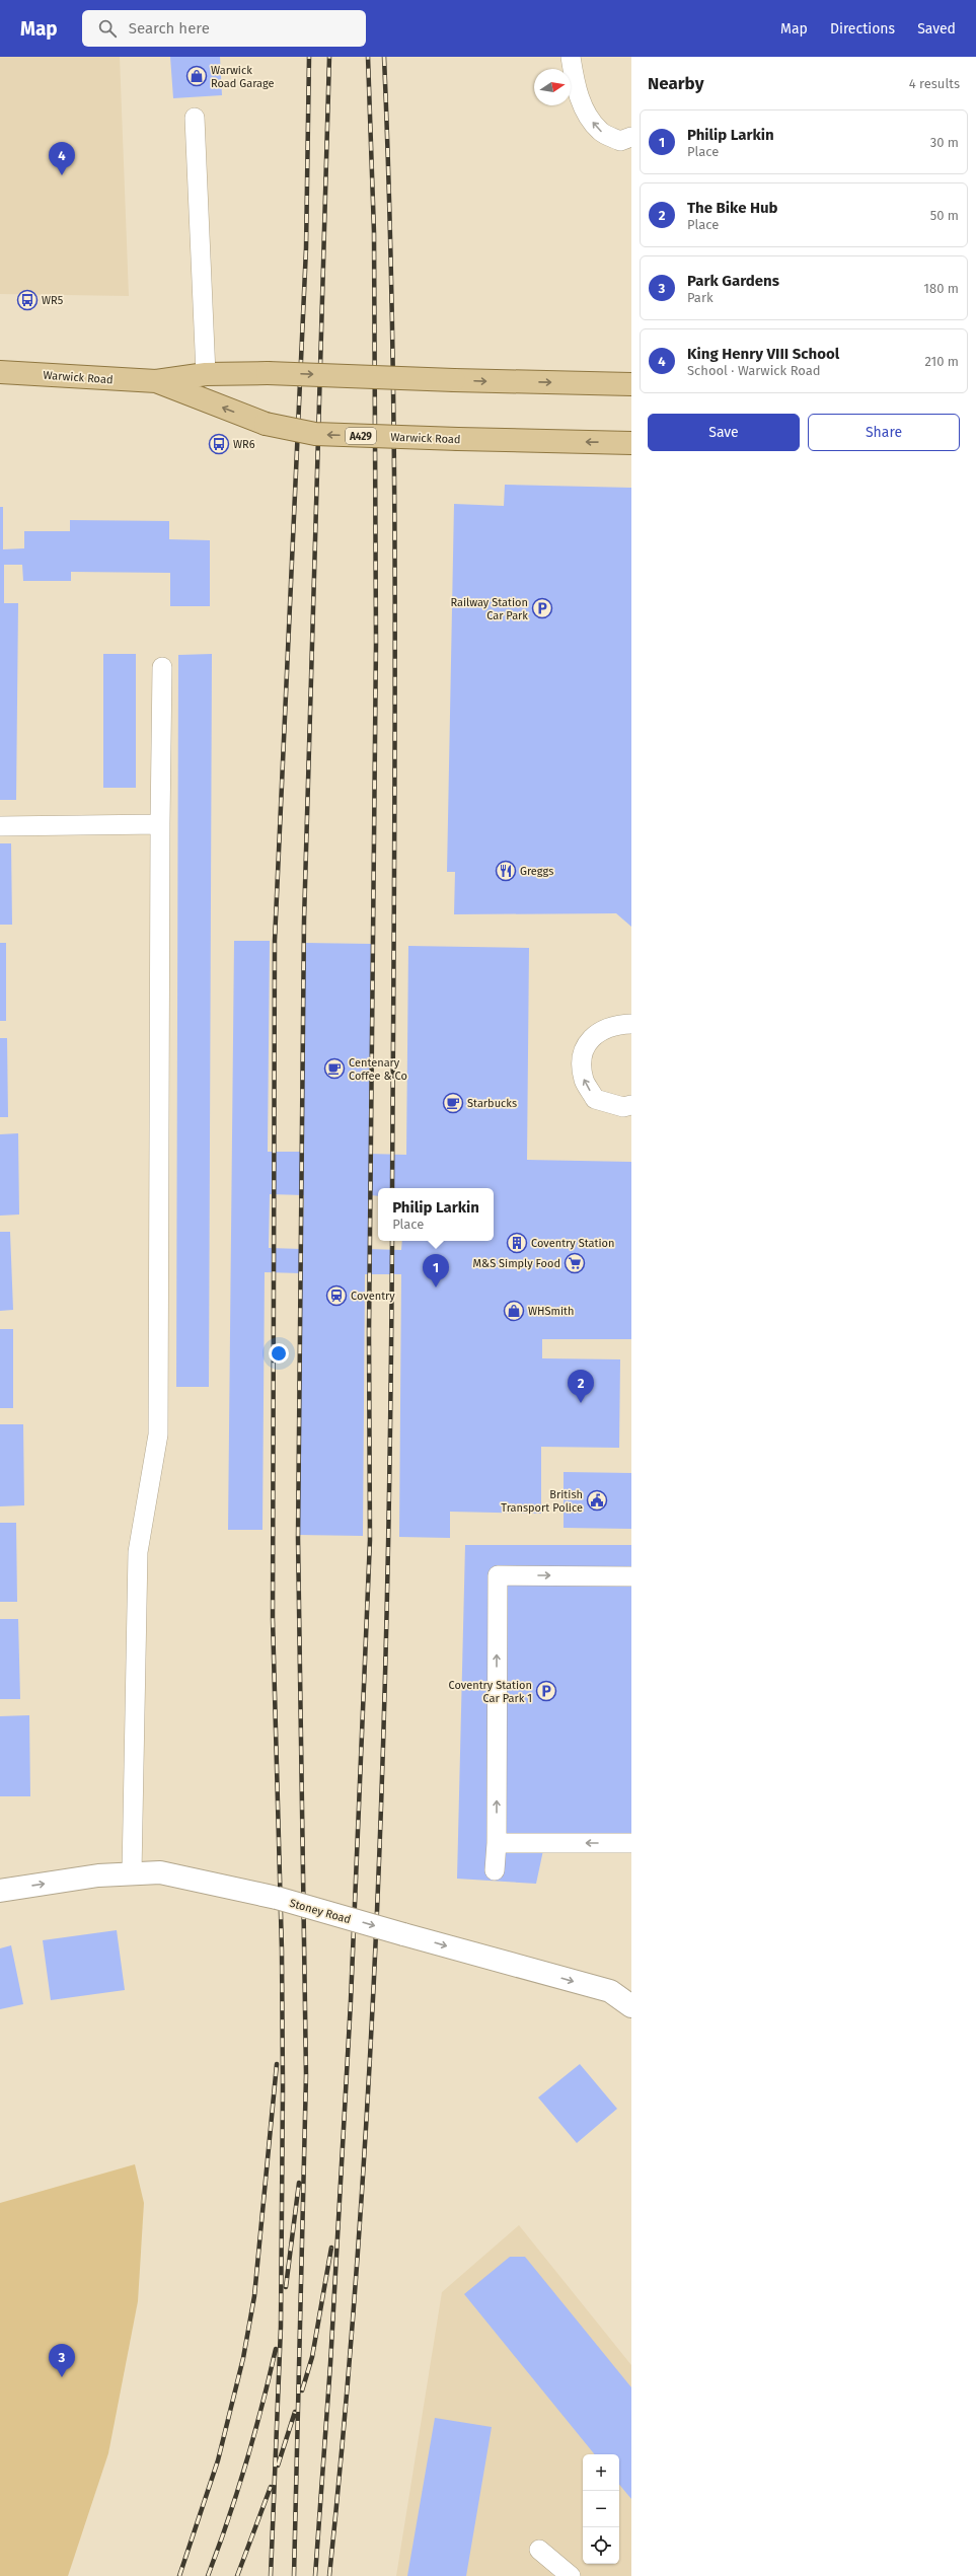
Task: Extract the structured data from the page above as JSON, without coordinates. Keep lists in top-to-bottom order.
{
  "streets": {
    "main road": ["Warwick Road", "A429"],
    "street": ["Stoney Road"]
  },
  "one_way": ["Stoney Road"],
  "places": {
    "shop": ["Warwick Road Garage", "WHSmith"],
    "bus stop": ["WR5", "WR6"],
    "parking": ["Railway Station Car Park", "Coventry Station Car Park 1"],
    "restaurant": ["Greggs"],
    "cafe": ["Centenary Coffee & Co", "Starbucks"],
    "building": ["Coventry Station"],
    "supermarket": ["M&S Simply Food"],
    "station": ["Coventry"],
    "public building": ["British Transport Police"]
  },
  "north": "right",
  "page": {
    "header": "Map",
    "search": "Search here",
    "nav": ["Map", "Directions", "Saved"],
    "heading": ["Nearby", "4 results"],
    "list": [
      {
        "mark": "1",
        "name": "Philip Larkin",
        "note": "Place",
        "value": "30 m"
      },
      {
        "mark": "2",
        "name": "The Bike Hub",
        "note": "Place",
        "value": "50 m"
      },
      {
        "mark": "3",
        "name": "Park Gardens",
        "note": "Park",
        "value": "180 m"
      },
      {
        "mark": "4",
        "name": "King Henry VIII School",
        "note": "School · Warwick Road",
        "value": "210 m"
      }
    ],
    "pins": [
      "4",
      "1",
      "2",
      "3"
    ],
    "buttons": ["Save", "Share"],
    "popup": ["Philip Larkin", "Place"],
    "map_buttons": ["+", "−"]
  }
}
